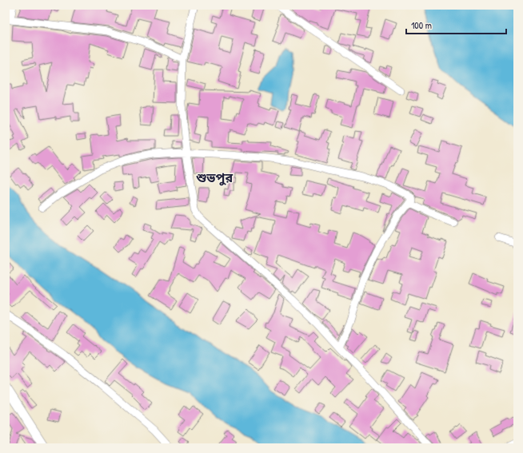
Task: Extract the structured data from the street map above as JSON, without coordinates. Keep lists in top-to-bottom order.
{
  "districts": ["শুভপুর"],
  "scale_bar": "100 m"
}
